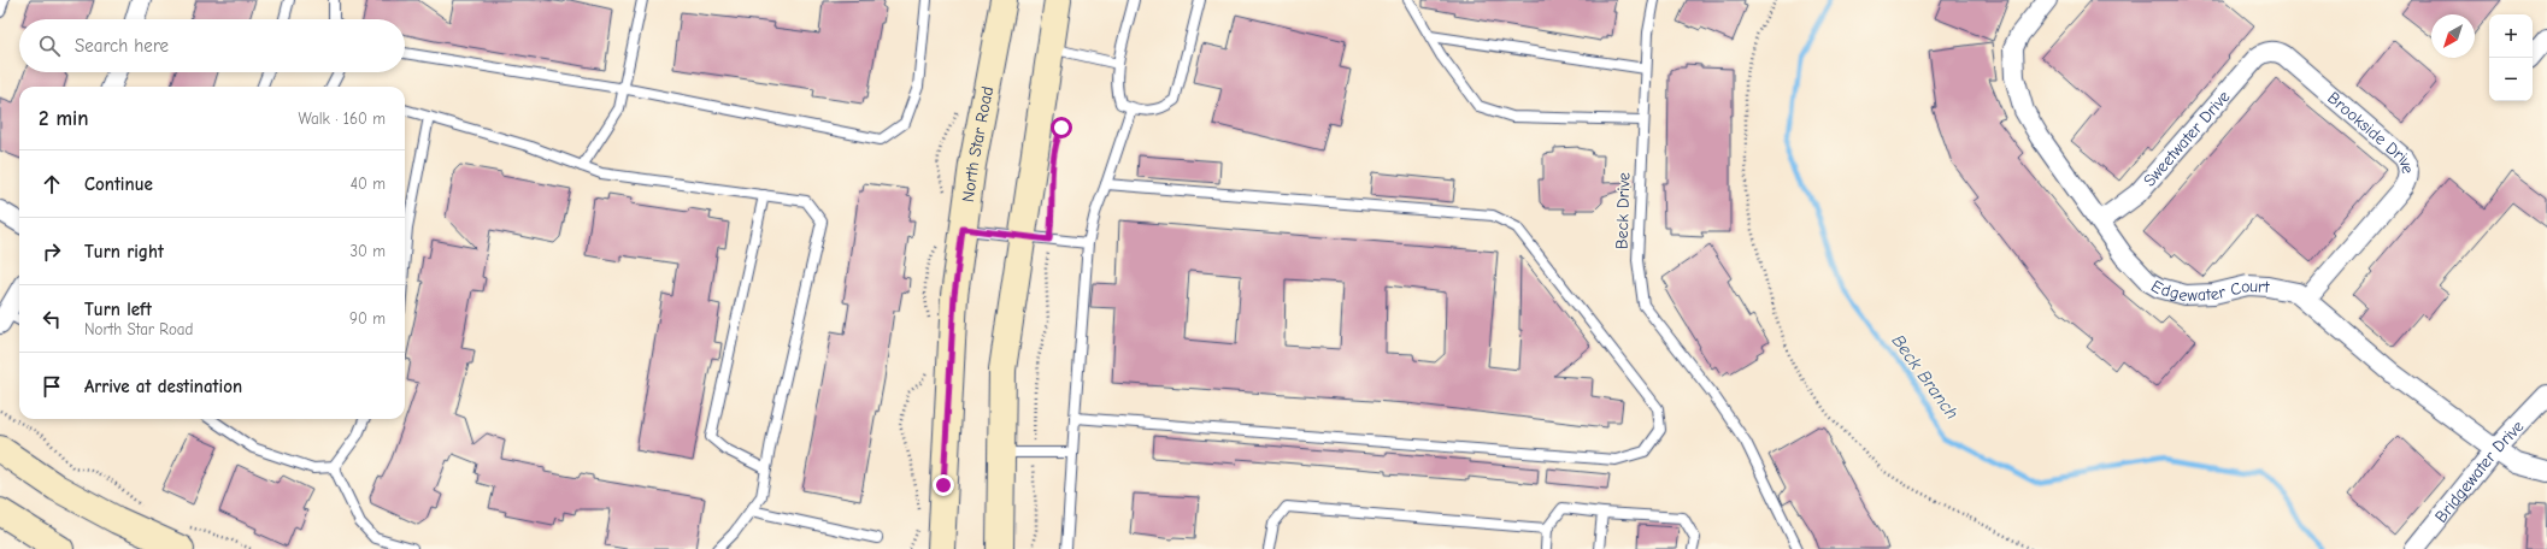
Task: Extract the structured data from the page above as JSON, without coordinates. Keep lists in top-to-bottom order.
{
  "streets": {
    "main road": ["North Star Road"],
    "street": [
      "Brookside Drive",
      "Sweetwater Drive",
      "Edgewater Court",
      "Bridgewater Drive"
    ],
    "lane": ["Beck Drive"]
  },
  "crossings": [
    ["Brookside Drive", "Sweetwater Drive"],
    ["Brookside Drive", "Edgewater Court"],
    ["Sweetwater Drive", "Edgewater Court"],
    ["Edgewater Court", "Bridgewater Drive"]
  ],
  "water": ["Beck Branch"],
  "north": "bottom left",
  "page": {
    "map_buttons": ["+", "−"],
    "search": "Search here",
    "heading": ["2 min", "Walk · 160 m"],
    "list": [
      ["Continue", "40 m"],
      ["Turn right", "30 m"],
      ["Turn left", "North Star Road", "90 m"],
      "Arrive at destination"
    ]
  }
}
